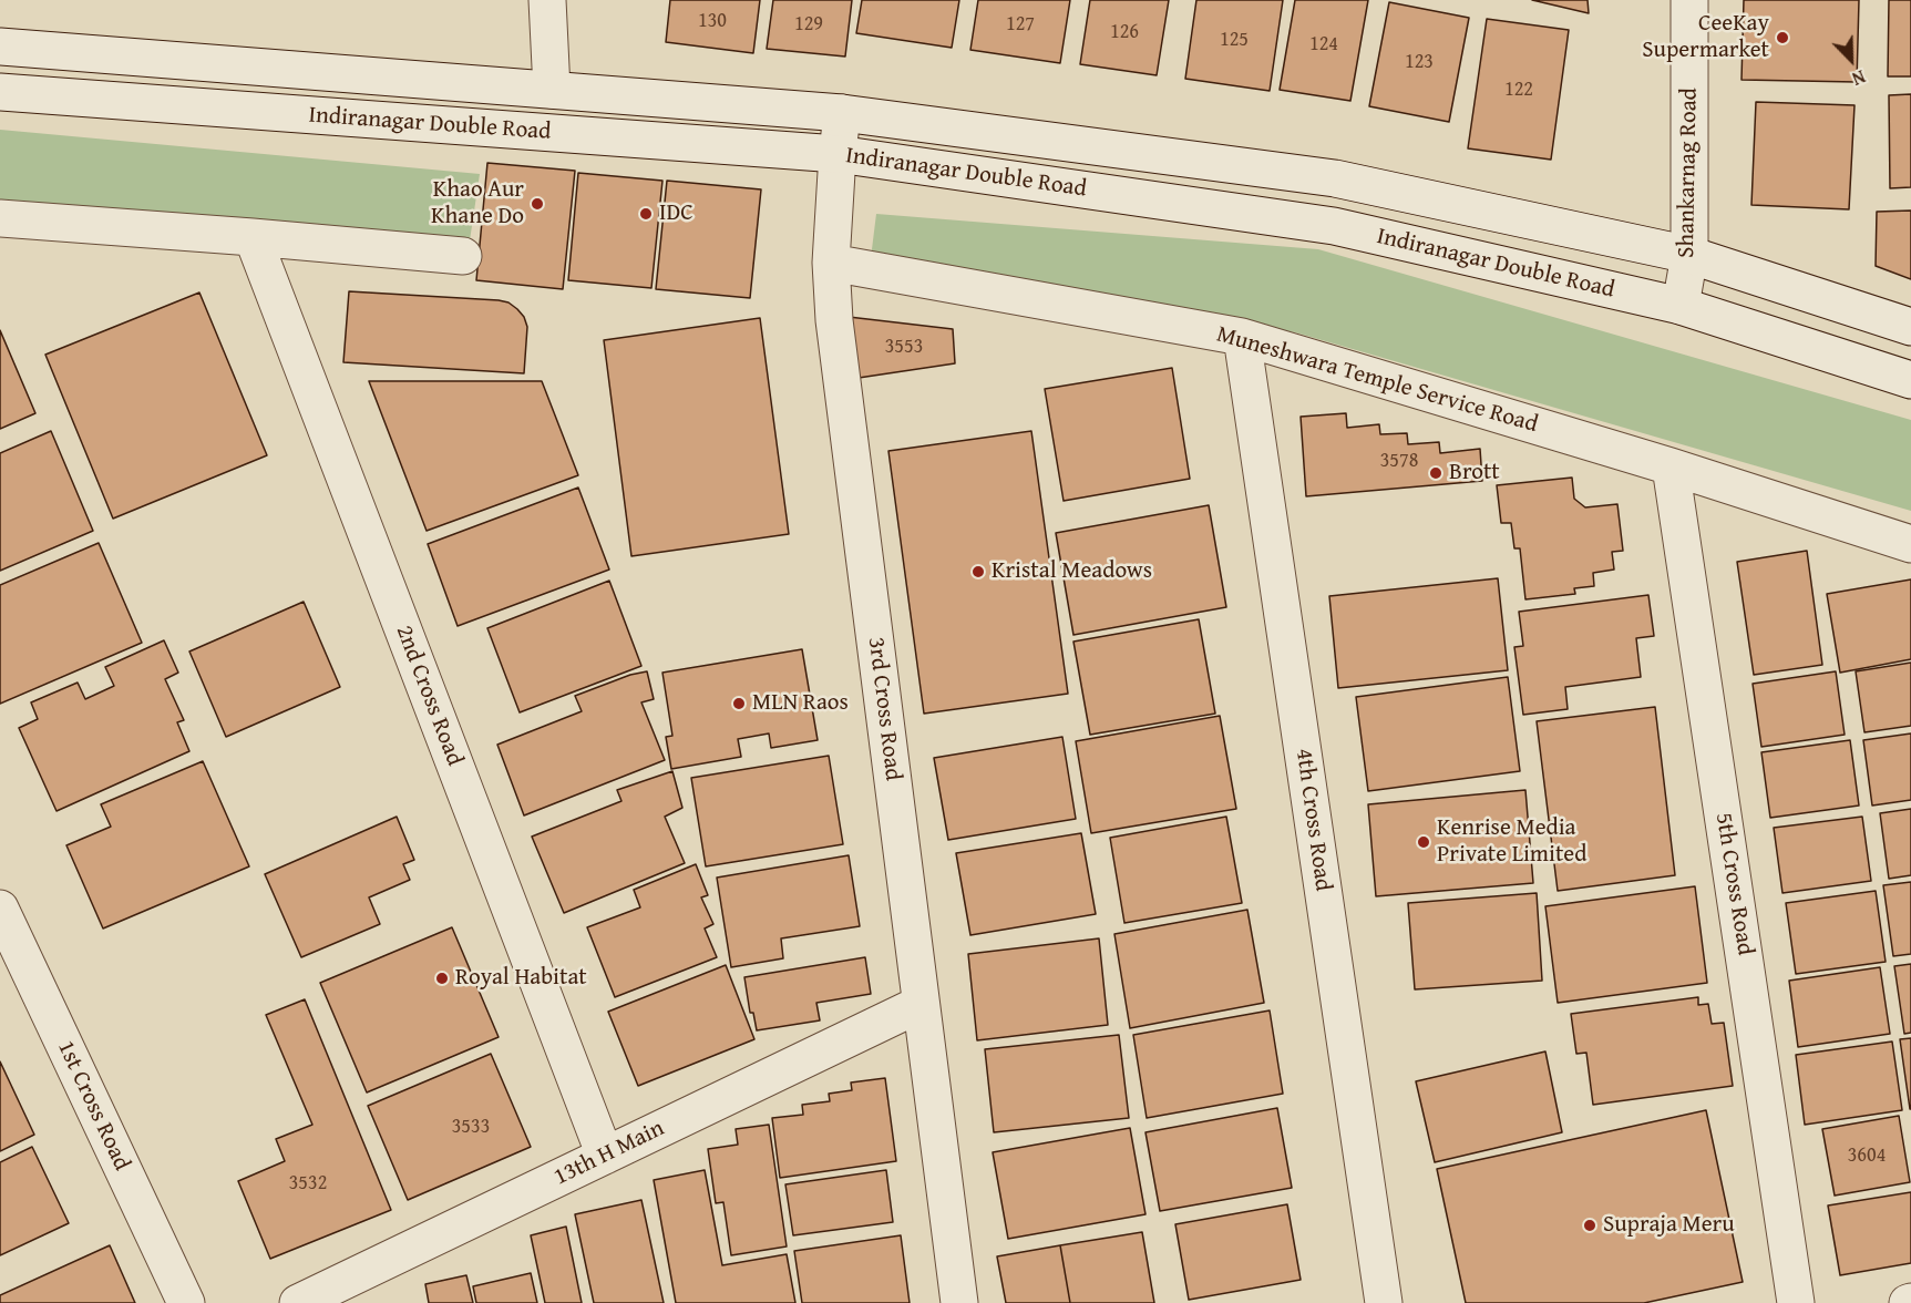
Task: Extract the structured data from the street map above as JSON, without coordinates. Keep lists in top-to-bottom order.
{
  "streets": {
    "street": [
      "Indiranagar Double Road",
      "Shankarnag Road",
      "Muneshwara Temple Service Road",
      "2nd Cross Road",
      "3rd Cross Road",
      "4th Cross Road",
      "5th Cross Road",
      "1st Cross Road",
      "13th H Main"
    ]
  },
  "crossings": [
    ["Indiranagar Double Road", "Shankarnag Road"],
    ["Indiranagar Double Road", "3rd Cross Road"],
    ["Muneshwara Temple Service Road", "3rd Cross Road"],
    ["Muneshwara Temple Service Road", "4th Cross Road"],
    ["Muneshwara Temple Service Road", "5th Cross Road"],
    ["2nd Cross Road", "13th H Main"],
    ["3rd Cross Road", "13th H Main"]
  ],
  "places": [
    "CeeKay Supermarket",
    "Khao Aur Khane Do",
    "IDC",
    "Brott",
    "Kristal Meadows",
    "MLN Raos",
    "Kenrise Media Private Limited",
    "Royal Habitat",
    "Supraja Meru"
  ],
  "house_numbers": [
    "130",
    "129",
    "127",
    "126",
    "125",
    "124",
    "123",
    "122",
    "3553",
    "3578",
    "3533",
    "3604",
    "3532"
  ],
  "north": "bottom right"
}
